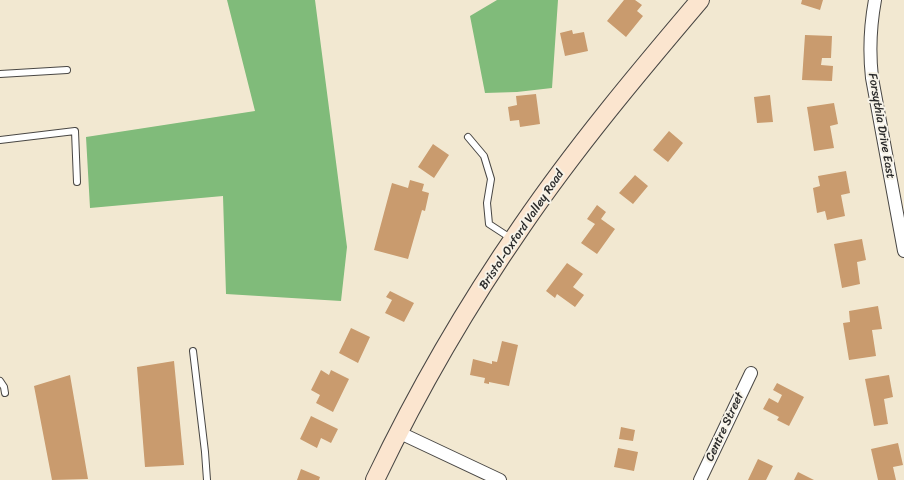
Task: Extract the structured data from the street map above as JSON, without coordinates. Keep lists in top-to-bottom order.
{
  "streets": {
    "main road": ["Bristol-Oxford Valley Road"],
    "street": ["Forsythia Drive East", "Centre Street"]
  }
}
